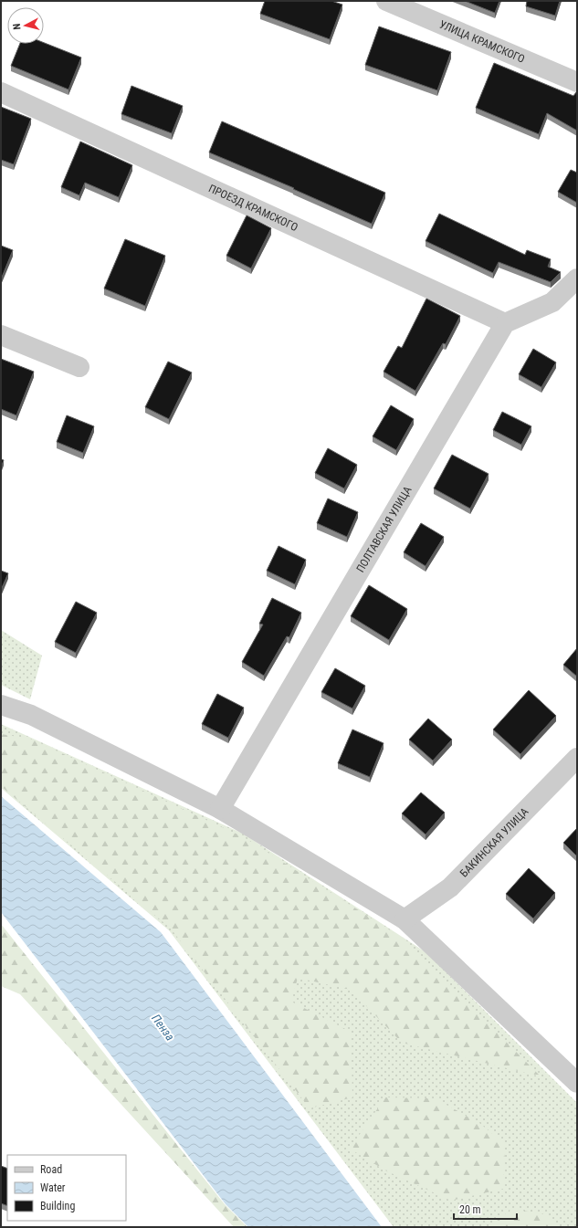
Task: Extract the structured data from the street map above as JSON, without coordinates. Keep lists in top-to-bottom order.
{
  "streets": {
    "street": [
      "УЛИЦА КРАМСКОГО",
      "ПРОЕЗД КРАМСКОГО",
      "ПОЛТАВСКАЯ УЛИЦА",
      "БАКИНСКАЯ УЛИЦА"
    ]
  },
  "crossings": [
    ["ПРОЕЗД КРАМСКОГО", "ПОЛТАВСКАЯ УЛИЦА"]
  ],
  "water": ["Пенза"],
  "legend": ["Road", "Water", "Building"],
  "scale_bar": "20 m",
  "north": "left"
}
